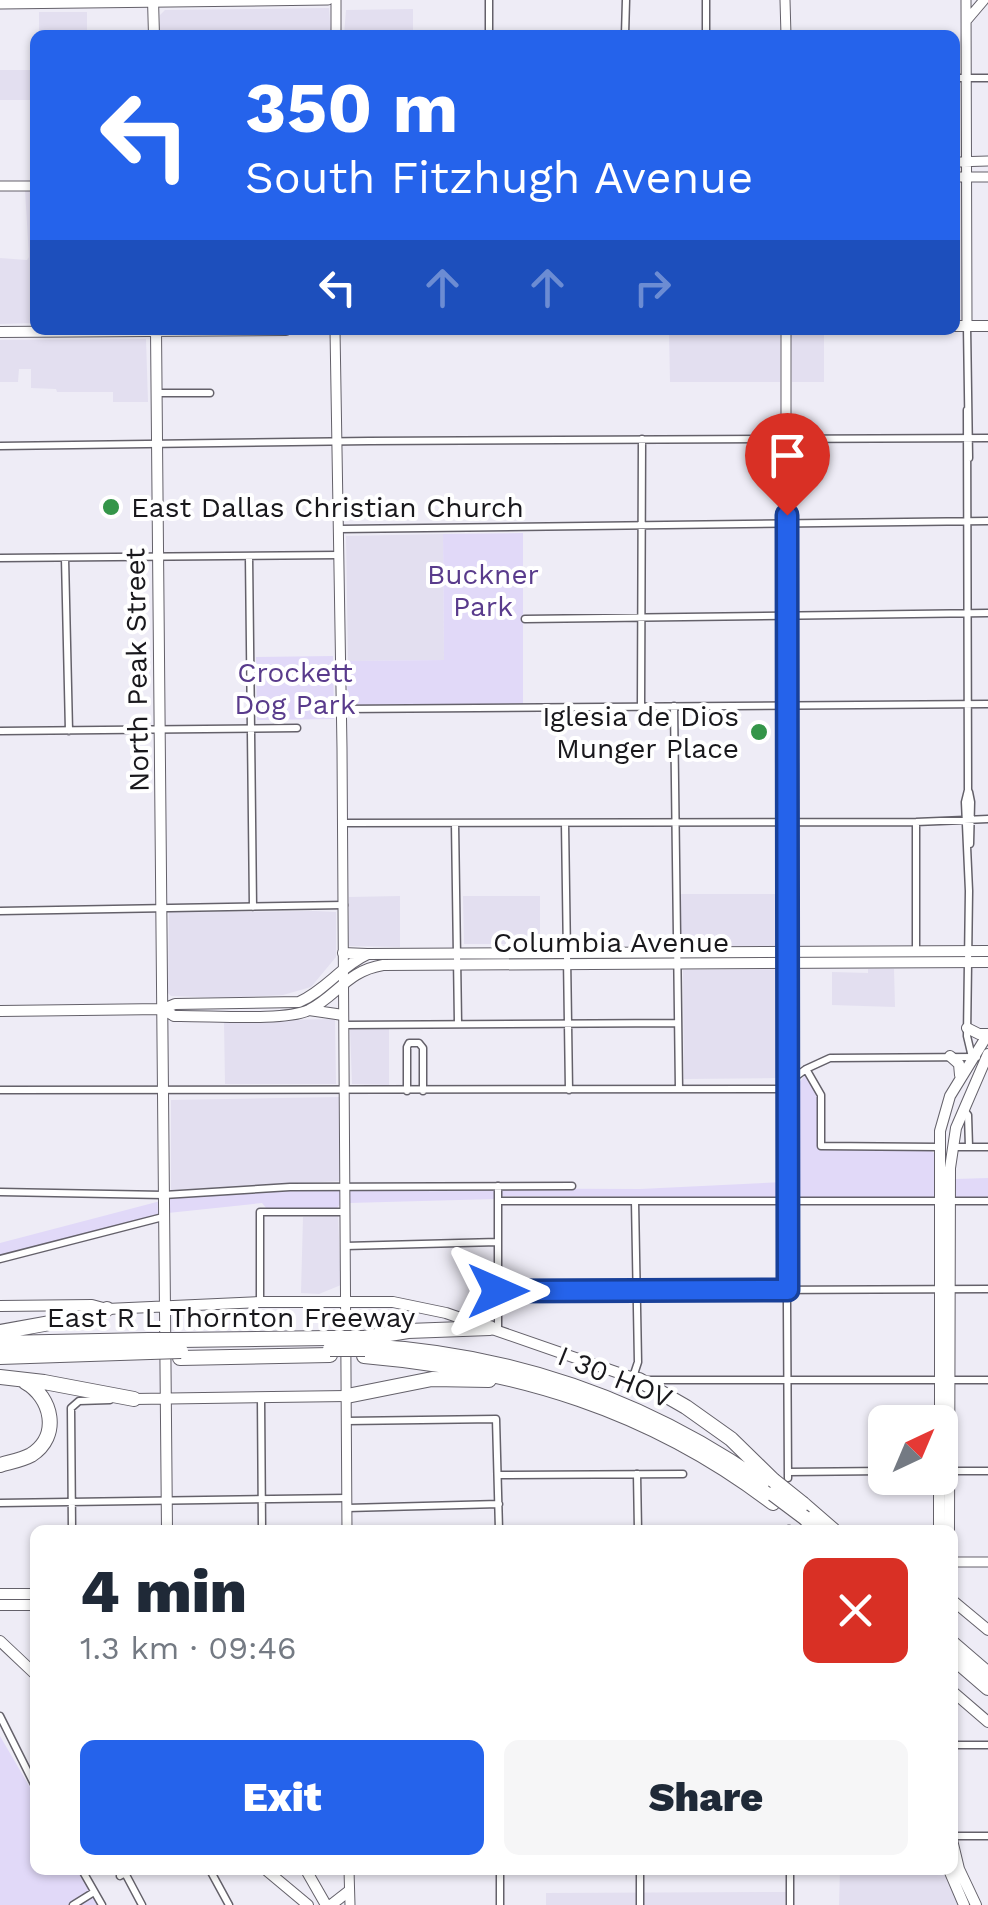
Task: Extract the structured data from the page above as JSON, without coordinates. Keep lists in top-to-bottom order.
{
  "streets": {
    "highway": ["East R L Thornton Freeway"],
    "main road": ["North Peak Street", "Columbia Avenue"]
  },
  "crossings": [
    ["North Peak Street", "East R L Thornton Freeway"]
  ],
  "parks": ["Buckner Park", "Crockett Dog Park"],
  "places": ["East Dallas Christian Church", "Iglesia de Dios Munger Place"],
  "north": "top right",
  "page": {
    "turn": ["350 m", "South Fitzhugh Avenue"],
    "heading": ["4 min", "1.3 km · 09:46"],
    "buttons": ["Exit", "Share"]
  }
}
